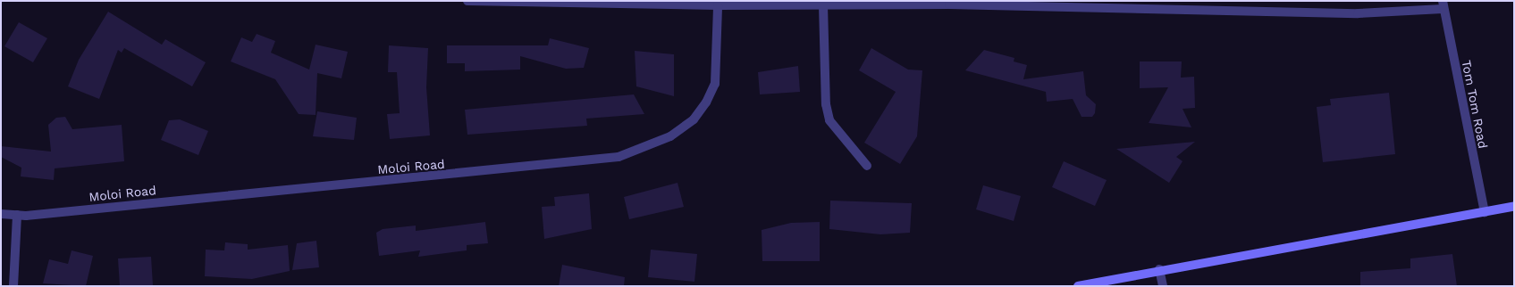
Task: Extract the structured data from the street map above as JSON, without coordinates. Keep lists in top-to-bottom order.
{
  "streets": {
    "street": ["Tom Tom Road", "Moloi Road"]
  }
}
